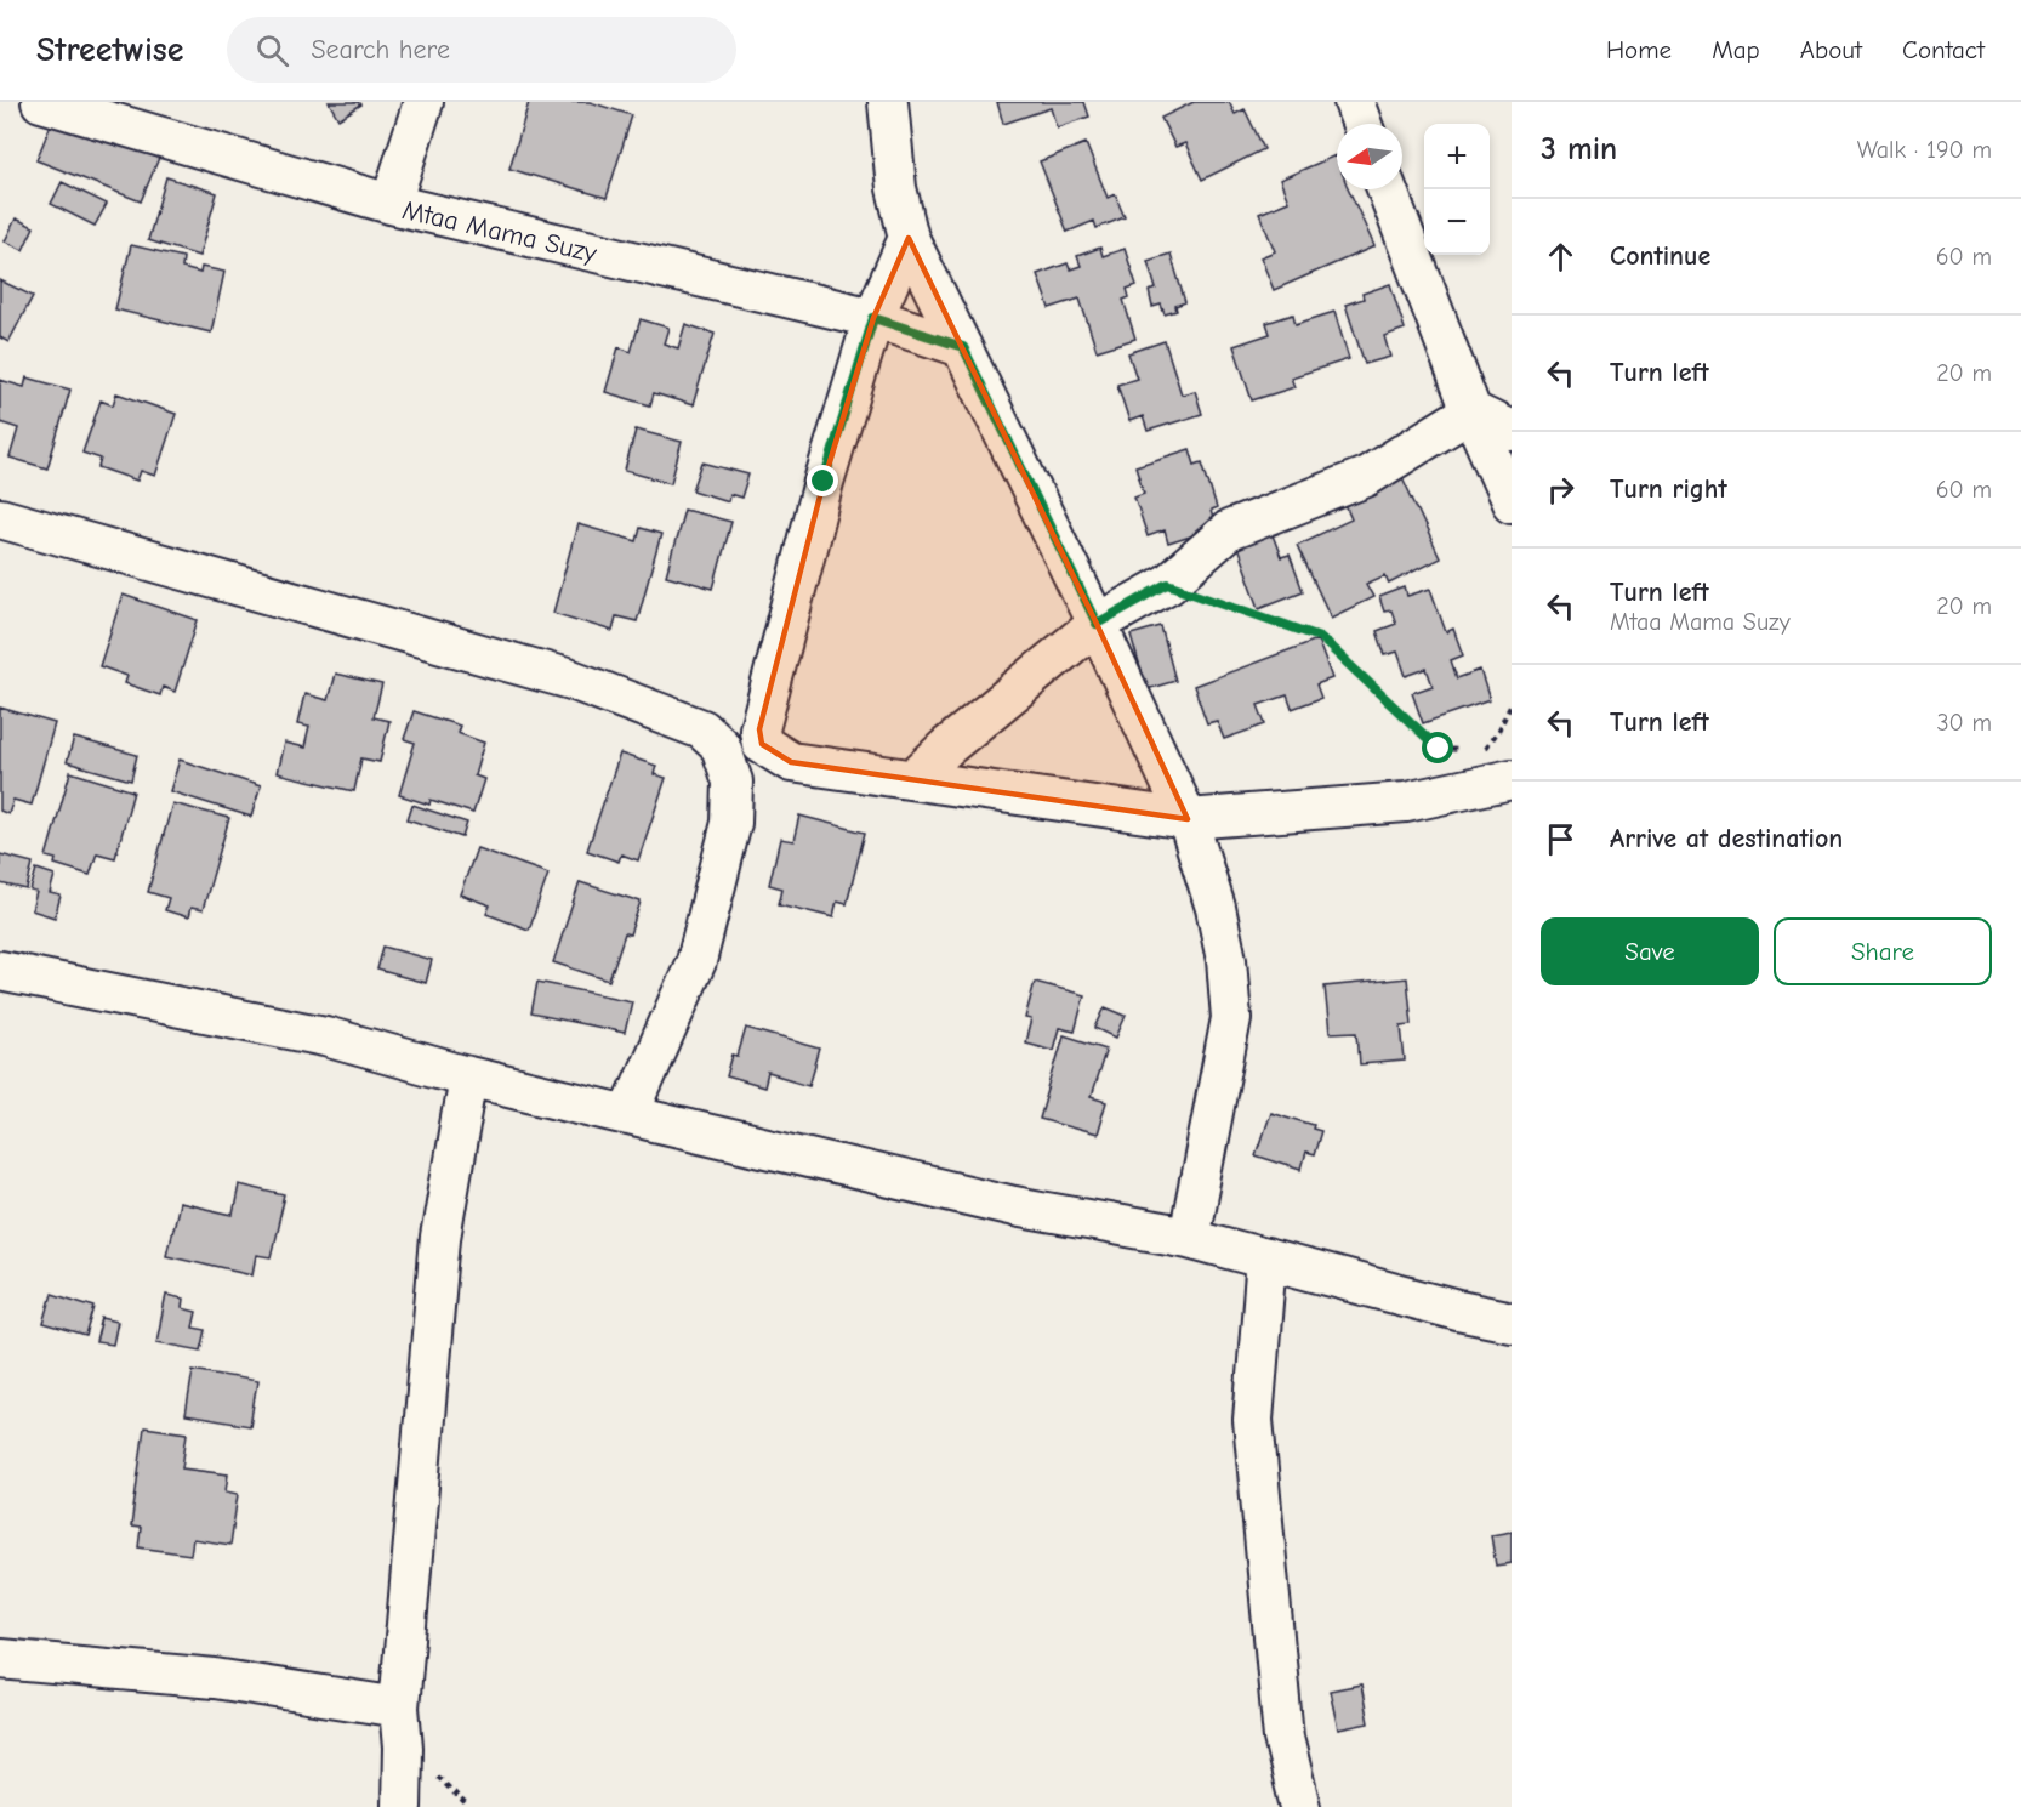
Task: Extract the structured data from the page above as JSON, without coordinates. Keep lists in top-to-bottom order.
{
  "streets": {
    "street": ["Mtaa Mama Suzy"]
  },
  "north": "left",
  "page": {
    "header": "Streetwise",
    "search": "Search here",
    "nav": [
      "Home",
      "Map",
      "About",
      "Contact"
    ],
    "heading": ["3 min", "Walk · 190 m"],
    "map_buttons": ["+", "−"],
    "list": [
      ["Continue", "60 m"],
      ["Turn left", "20 m"],
      ["Turn right", "60 m"],
      ["Turn left", "Mtaa Mama Suzy", "20 m"],
      ["Turn left", "30 m"],
      "Arrive at destination"
    ],
    "buttons": ["Save", "Share"]
  }
}
